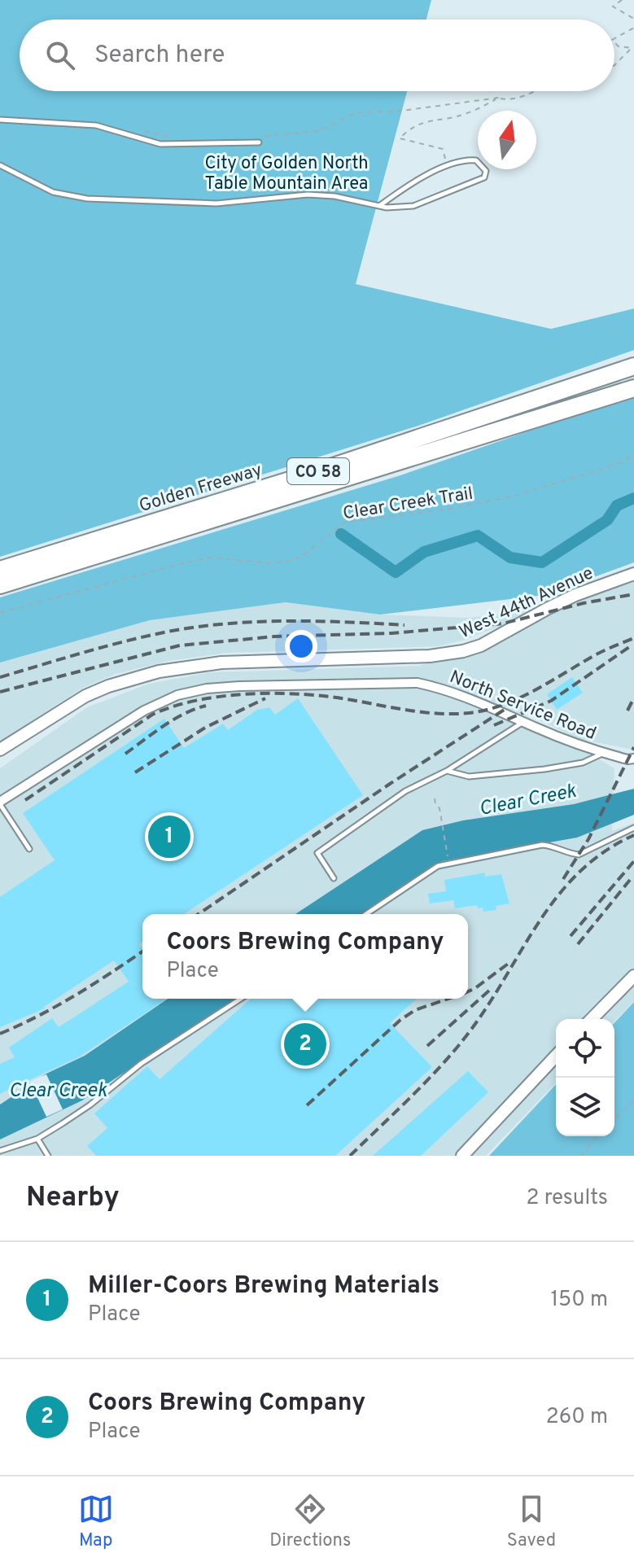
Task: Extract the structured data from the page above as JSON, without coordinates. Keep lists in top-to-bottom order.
{
  "streets": {
    "highway": ["CO 58", "Golden Freeway"],
    "street": ["West 44th Avenue", "North Service Road"],
    "path": ["Clear Creek Trail"]
  },
  "water": ["Clear Creek"],
  "parks": ["City of Golden North Table Mountain Area"],
  "north": "top",
  "page": {
    "search": "Search here",
    "pins": ["1", "2"],
    "popup": ["Coors Brewing Company", "Place"],
    "heading": ["Nearby", "2 results"],
    "list": [
      {
        "mark": "1",
        "name": "Miller-Coors Brewing Materials",
        "note": "Place",
        "value": "150 m"
      },
      {
        "mark": "2",
        "name": "Coors Brewing Company",
        "note": "Place",
        "value": "260 m"
      }
    ],
    "nav": ["Map", "Directions", "Saved"]
  }
}
